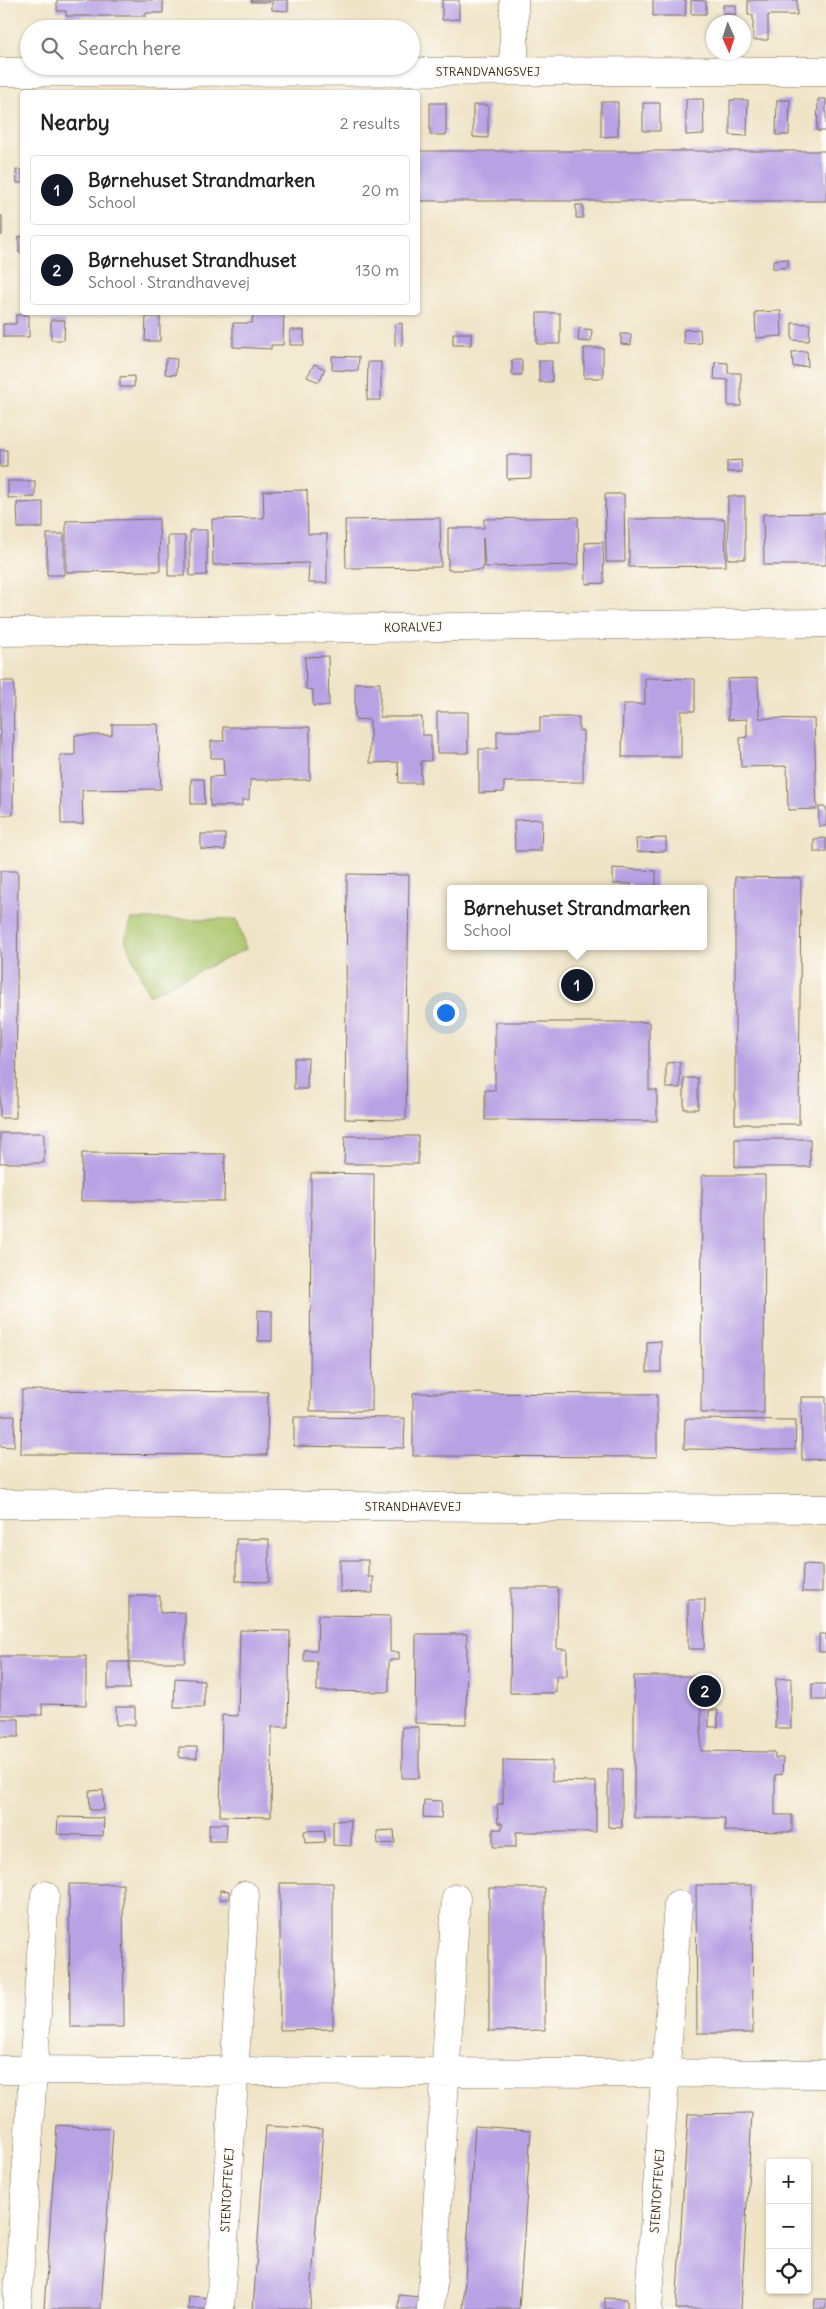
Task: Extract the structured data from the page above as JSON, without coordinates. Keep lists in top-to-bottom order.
{
  "streets": {
    "street": [
      "STRANDVANGSVEJ",
      "KORALVEJ",
      "STRANDHAVEVEJ",
      "STENTOFTEVEJ"
    ]
  },
  "north": "bottom",
  "page": {
    "search": "Search here",
    "heading": ["Nearby", "2 results"],
    "list": [
      {
        "mark": "1",
        "name": "Børnehuset Strandmarken",
        "note": "School",
        "value": "20 m"
      },
      {
        "mark": "2",
        "name": "Børnehuset Strandhuset",
        "note": "School · Strandhavevej",
        "value": "130 m"
      }
    ],
    "popup": ["Børnehuset Strandmarken", "School"],
    "pins": ["1", "2"],
    "map_buttons": ["+", "−"]
  }
}
